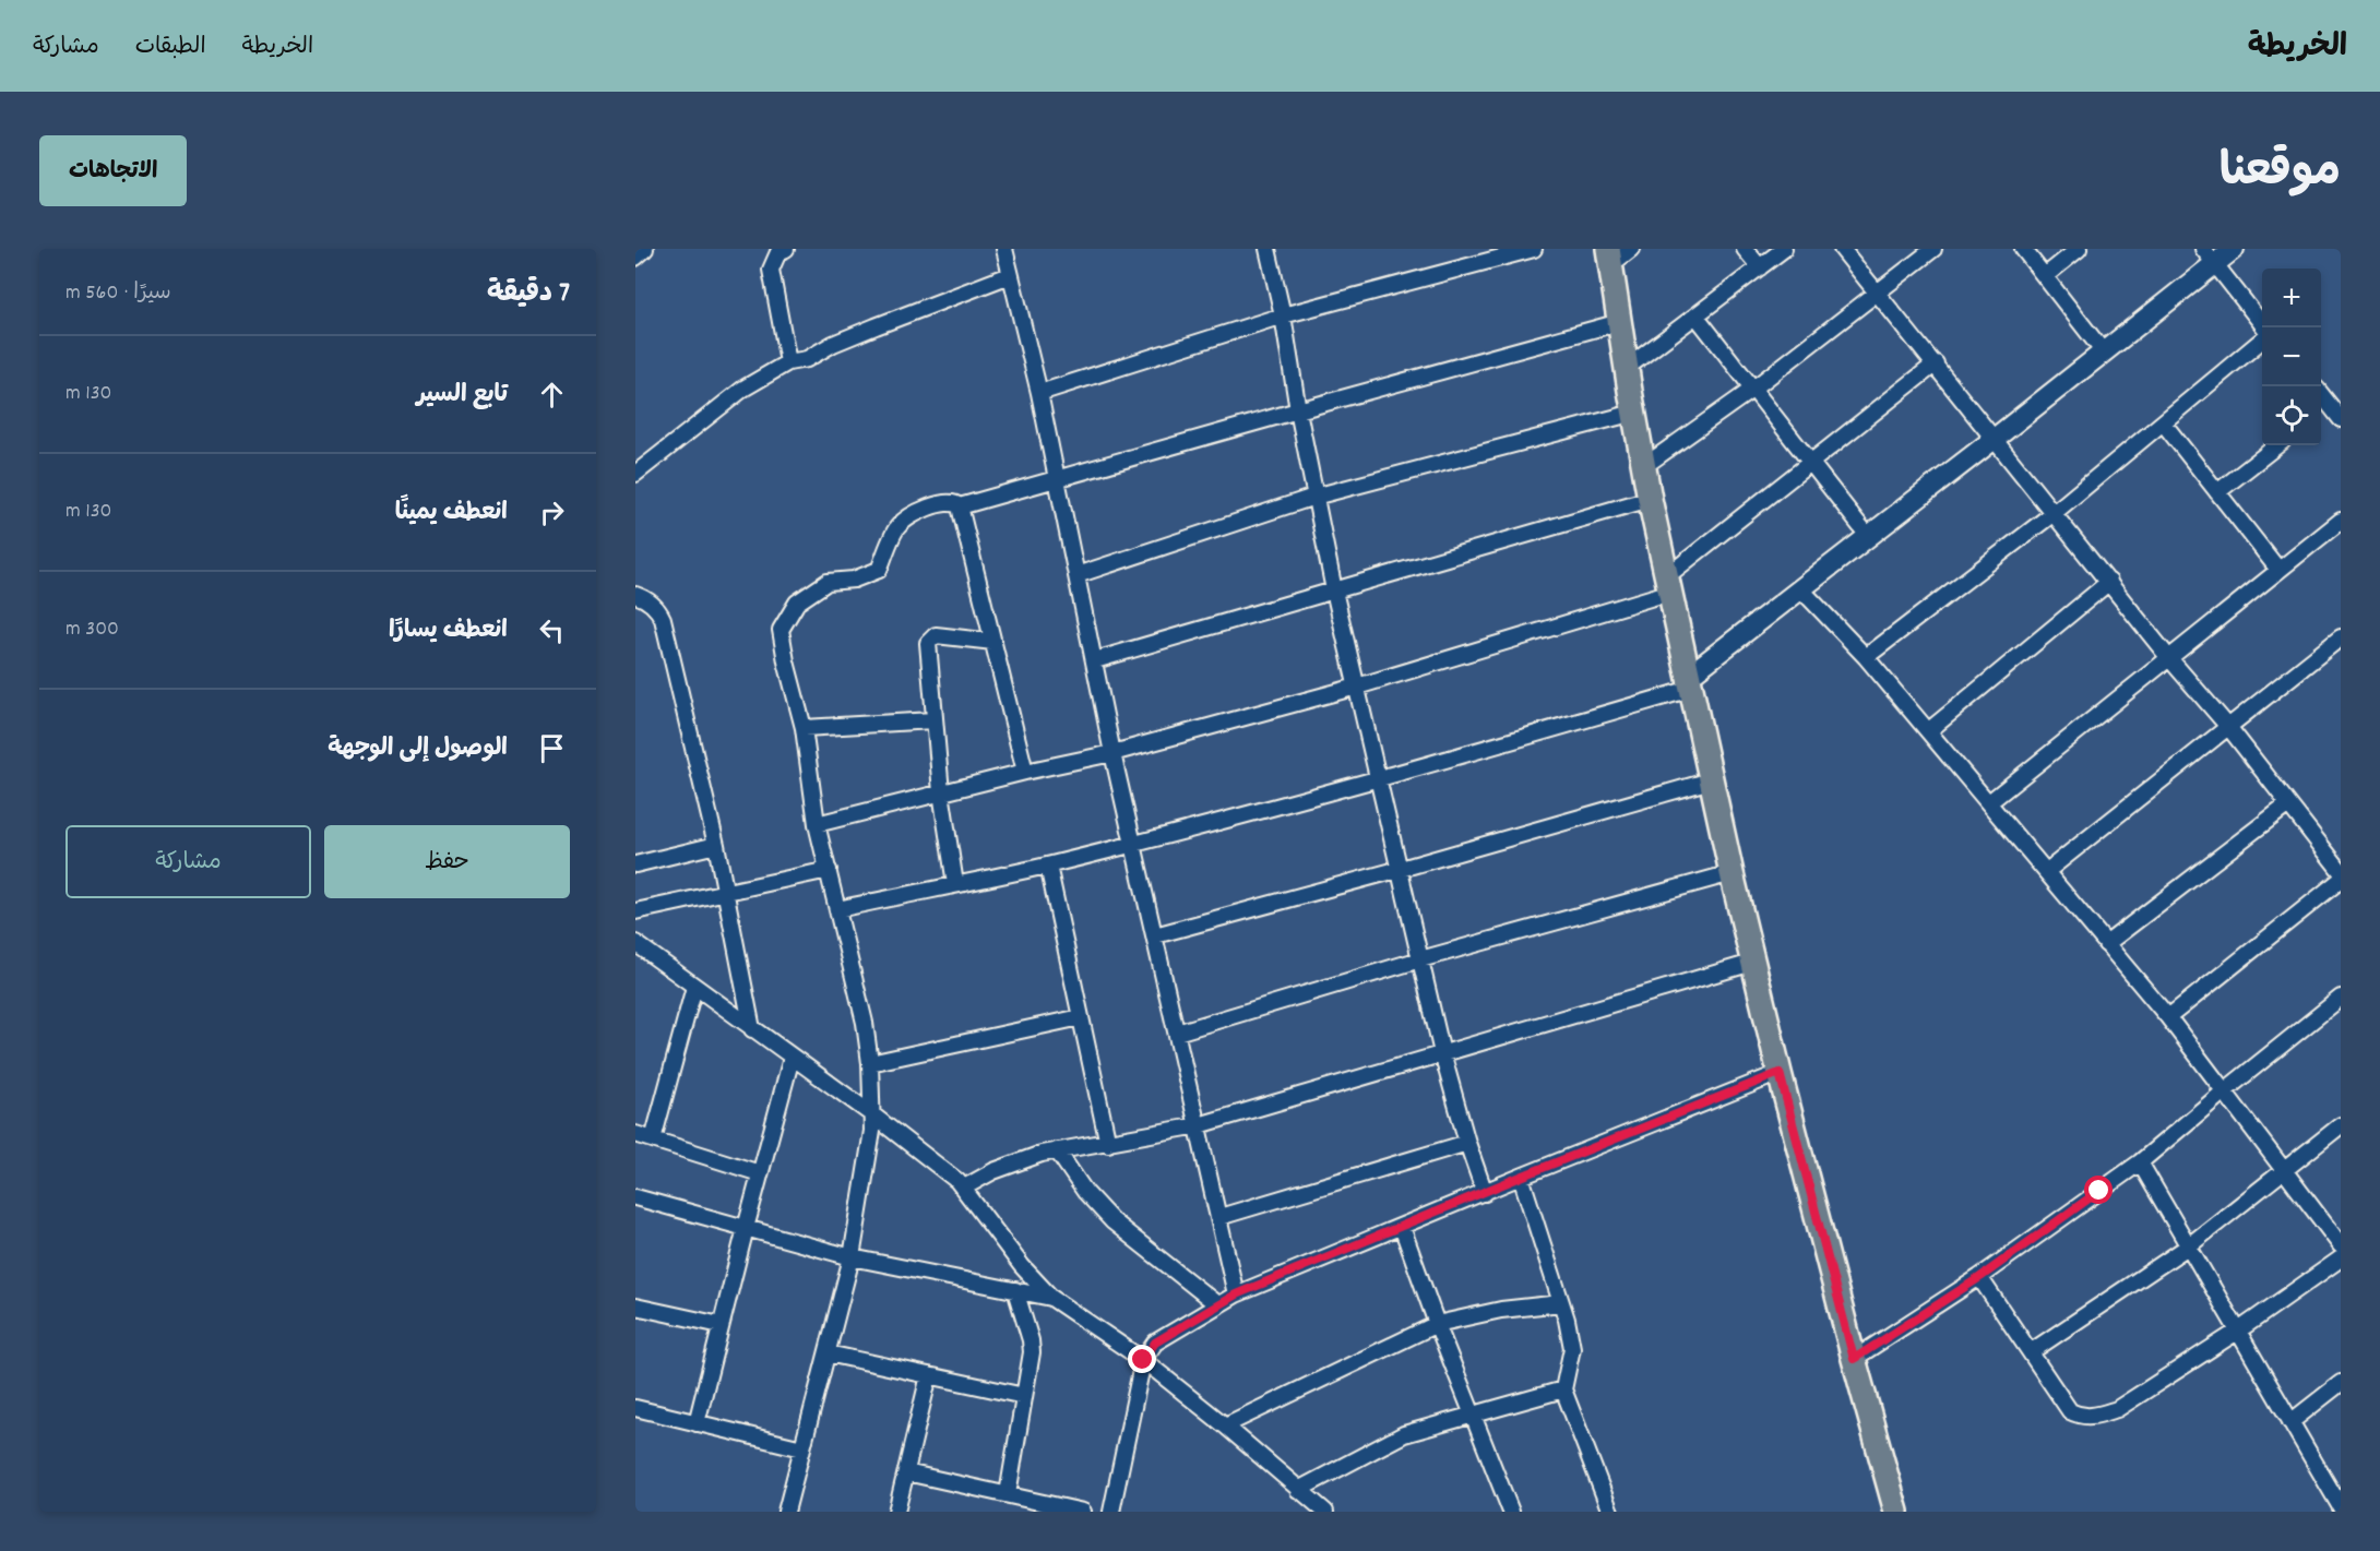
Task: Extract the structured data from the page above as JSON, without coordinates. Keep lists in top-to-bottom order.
{
  "page": {
    "header": "الخريطة",
    "nav": ["الخريطة", "الطبقات", "مشاركة"],
    "title": "موقعنا",
    "buttons": [
      "الاتجاهات",
      ["حفظ", "مشاركة"]
    ],
    "heading": ["7 دقيقة", "سيرًا · 560 m"],
    "map_buttons": ["+", "−"],
    "list": [
      ["تابع السير", "130 m"],
      ["انعطف يمينًا", "130 m"],
      ["انعطف يسارًا", "300 m"],
      "الوصول إلى الوجهة"
    ]
  }
}
